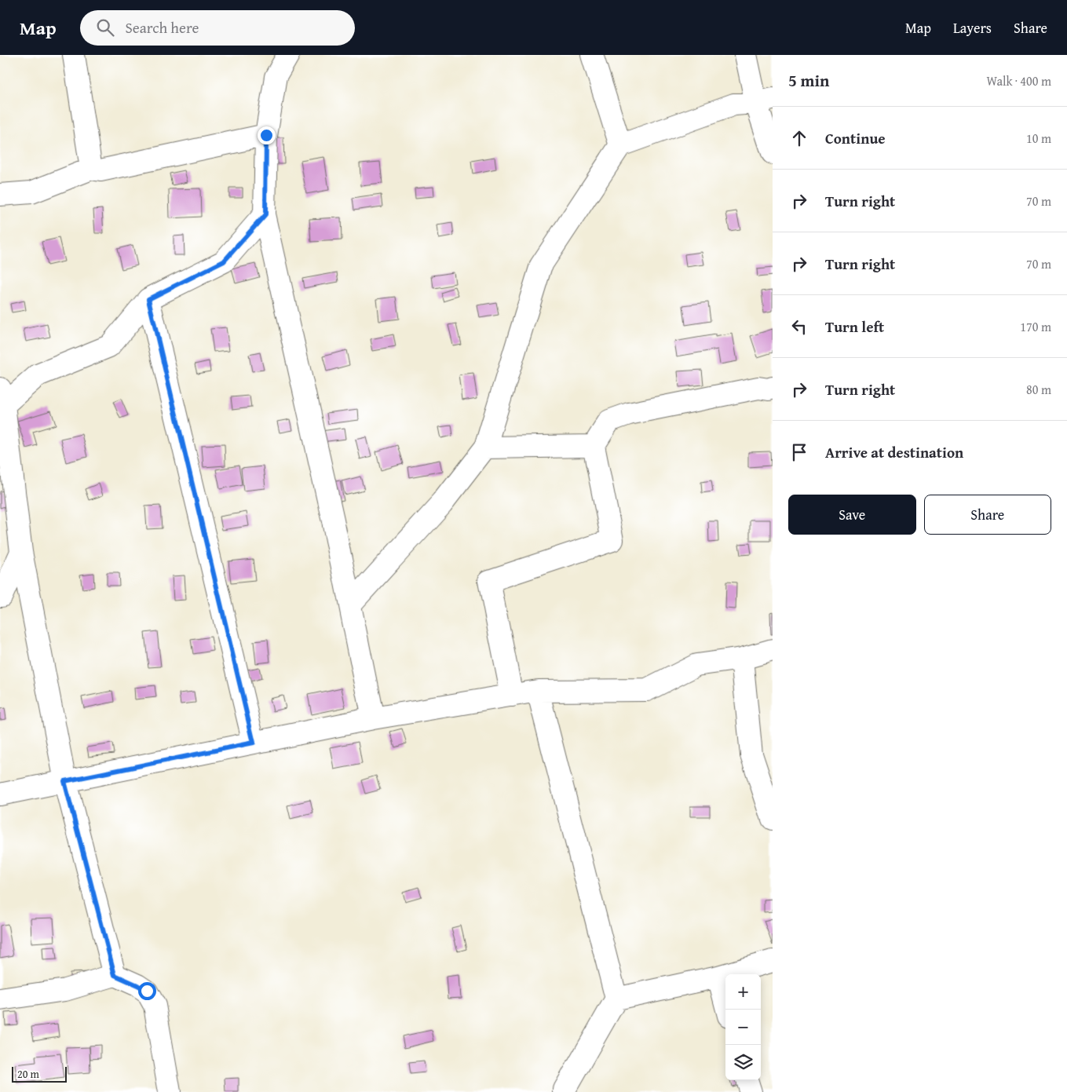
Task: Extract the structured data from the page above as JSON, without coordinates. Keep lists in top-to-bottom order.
{
  "scale_bar": "20 m",
  "page": {
    "header": "Map",
    "search": "Search here",
    "nav": ["Map", "Layers", "Share"],
    "heading": ["5 min", "Walk · 400 m"],
    "list": [
      ["Continue", "10 m"],
      ["Turn right", "70 m"],
      ["Turn right", "70 m"],
      ["Turn left", "170 m"],
      ["Turn right", "80 m"],
      "Arrive at destination"
    ],
    "buttons": ["Save", "Share"],
    "map_buttons": ["+", "−"],
    "scale": "20 m"
  }
}
